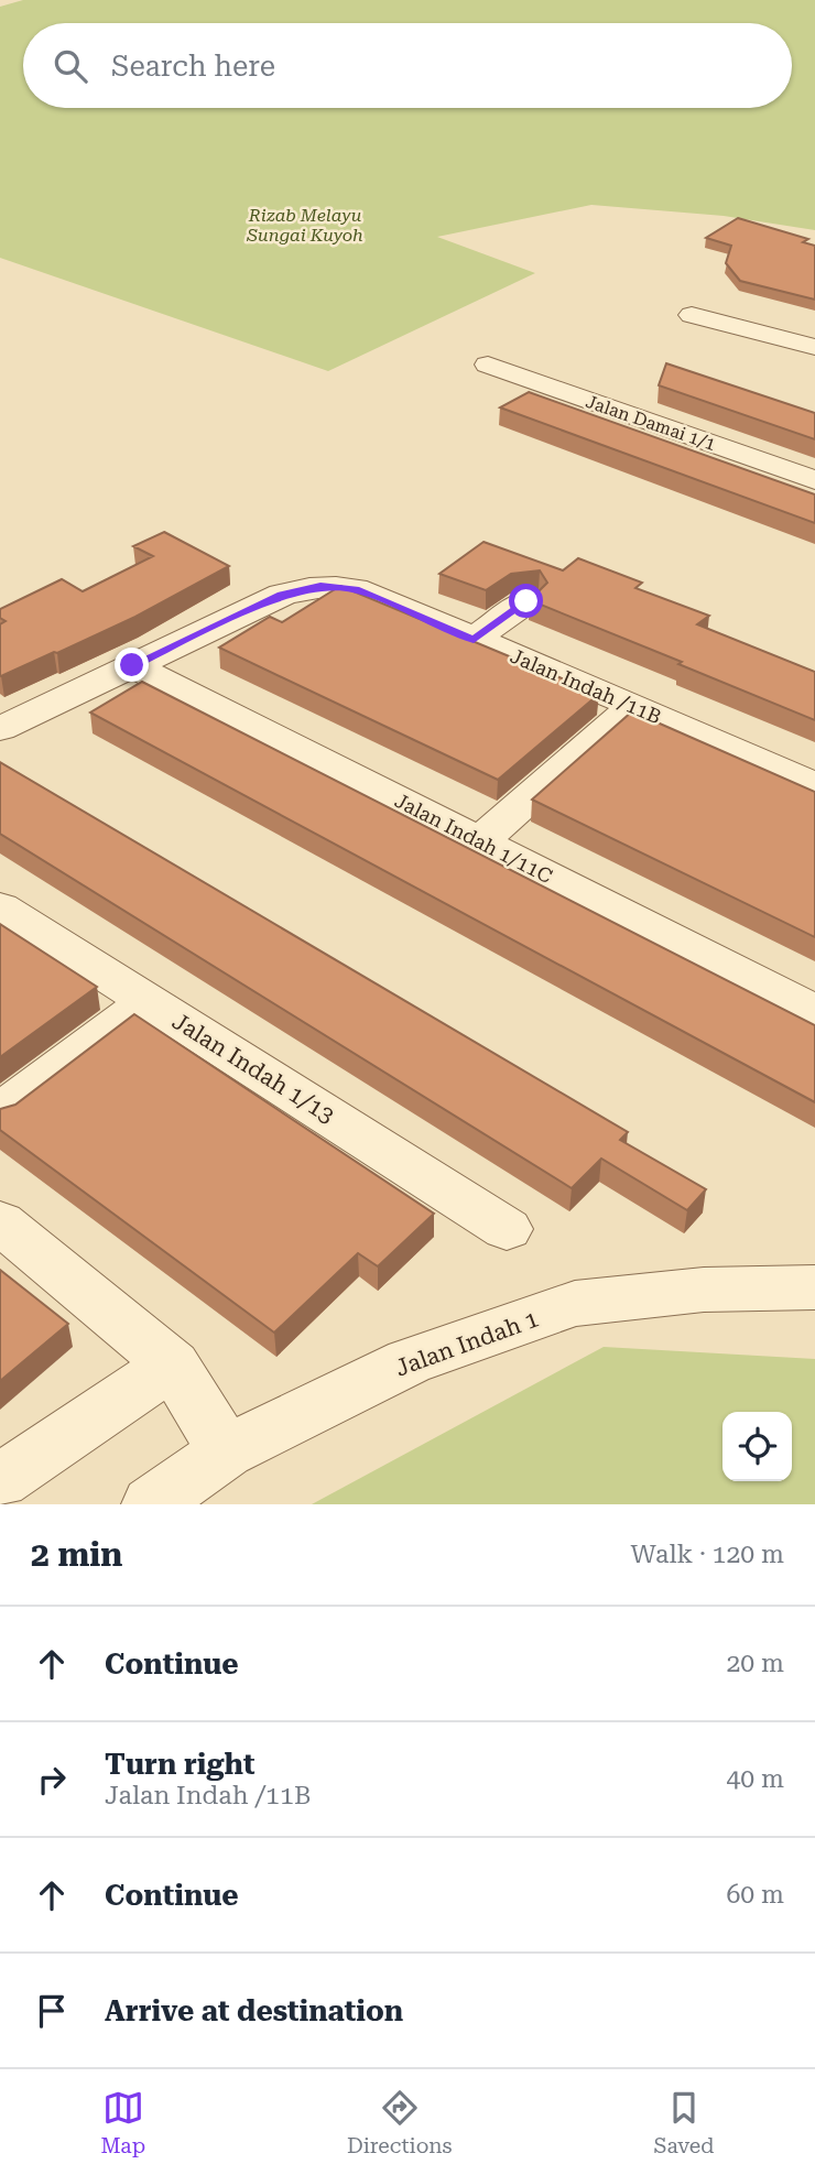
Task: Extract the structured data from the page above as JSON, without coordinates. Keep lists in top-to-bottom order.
{
  "streets": {
    "street": [
      "Jalan Damai 1/1",
      "Jalan Indah /11B",
      "Jalan Indah 1/11C",
      "Jalan Indah 1/13",
      "Jalan Indah 1"
    ]
  },
  "crossings": [
    ["Jalan Indah /11B", "Jalan Indah 1/11C"]
  ],
  "parks": ["Rizab Melayu Sungai Kuyoh"],
  "page": {
    "search": "Search here",
    "heading": ["2 min", "Walk · 120 m"],
    "list": [
      ["Continue", "20 m"],
      ["Turn right", "Jalan Indah /11B", "40 m"],
      ["Continue", "60 m"],
      "Arrive at destination"
    ],
    "nav": ["Map", "Directions", "Saved"]
  }
}
